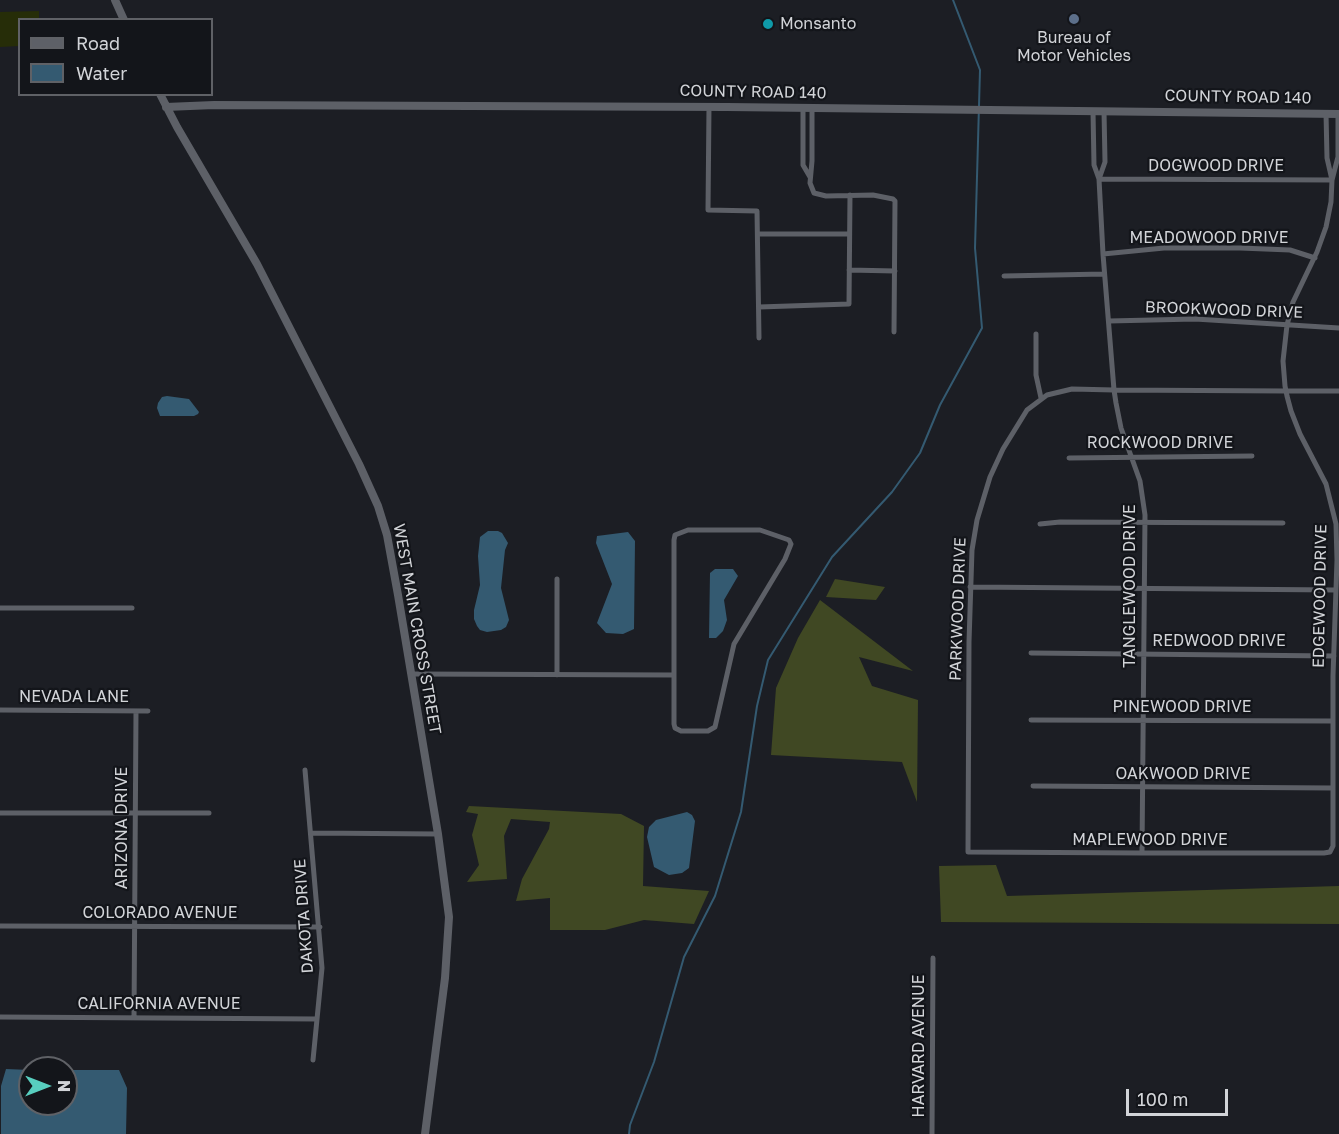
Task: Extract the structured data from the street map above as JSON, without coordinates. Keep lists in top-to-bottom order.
{
  "streets": {
    "street": [
      "COUNTY ROAD 140",
      "DOGWOOD DRIVE",
      "MEADOWOOD DRIVE",
      "BROOKWOOD DRIVE",
      "ROCKWOOD DRIVE",
      "TANGLEWOOD DRIVE",
      "EDGEWOOD DRIVE",
      "PARKWOOD DRIVE",
      "WEST MAIN CROSS STREET",
      "REDWOOD DRIVE",
      "NEVADA LANE",
      "PINEWOOD DRIVE",
      "OAKWOOD DRIVE",
      "ARIZONA DRIVE",
      "MAPLEWOOD DRIVE",
      "COLORADO AVENUE",
      "DAKOTA DRIVE",
      "CALIFORNIA AVENUE",
      "HARVARD AVENUE"
    ]
  },
  "crossings": [
    ["COUNTY ROAD 140", "TANGLEWOOD DRIVE"],
    ["COUNTY ROAD 140", "EDGEWOOD DRIVE"],
    ["COUNTY ROAD 140", "WEST MAIN CROSS STREET"],
    ["DOGWOOD DRIVE", "TANGLEWOOD DRIVE"],
    ["DOGWOOD DRIVE", "EDGEWOOD DRIVE"],
    ["MEADOWOOD DRIVE", "TANGLEWOOD DRIVE"],
    ["MEADOWOOD DRIVE", "EDGEWOOD DRIVE"],
    ["BROOKWOOD DRIVE", "TANGLEWOOD DRIVE"],
    ["BROOKWOOD DRIVE", "EDGEWOOD DRIVE"],
    ["ROCKWOOD DRIVE", "TANGLEWOOD DRIVE"],
    ["TANGLEWOOD DRIVE", "REDWOOD DRIVE"],
    ["TANGLEWOOD DRIVE", "PINEWOOD DRIVE"],
    ["TANGLEWOOD DRIVE", "OAKWOOD DRIVE"],
    ["TANGLEWOOD DRIVE", "MAPLEWOOD DRIVE"],
    ["EDGEWOOD DRIVE", "REDWOOD DRIVE"],
    ["EDGEWOOD DRIVE", "PINEWOOD DRIVE"],
    ["EDGEWOOD DRIVE", "OAKWOOD DRIVE"],
    ["EDGEWOOD DRIVE", "MAPLEWOOD DRIVE"],
    ["PARKWOOD DRIVE", "MAPLEWOOD DRIVE"],
    ["NEVADA LANE", "ARIZONA DRIVE"],
    ["ARIZONA DRIVE", "COLORADO AVENUE"],
    ["ARIZONA DRIVE", "CALIFORNIA AVENUE"],
    ["COLORADO AVENUE", "DAKOTA DRIVE"],
    ["DAKOTA DRIVE", "CALIFORNIA AVENUE"]
  ],
  "places": ["Bureau of Motor Vehicles", "Monsanto"],
  "legend": ["Road", "Water"],
  "scale_bar": "100 m",
  "north": "right"
}
